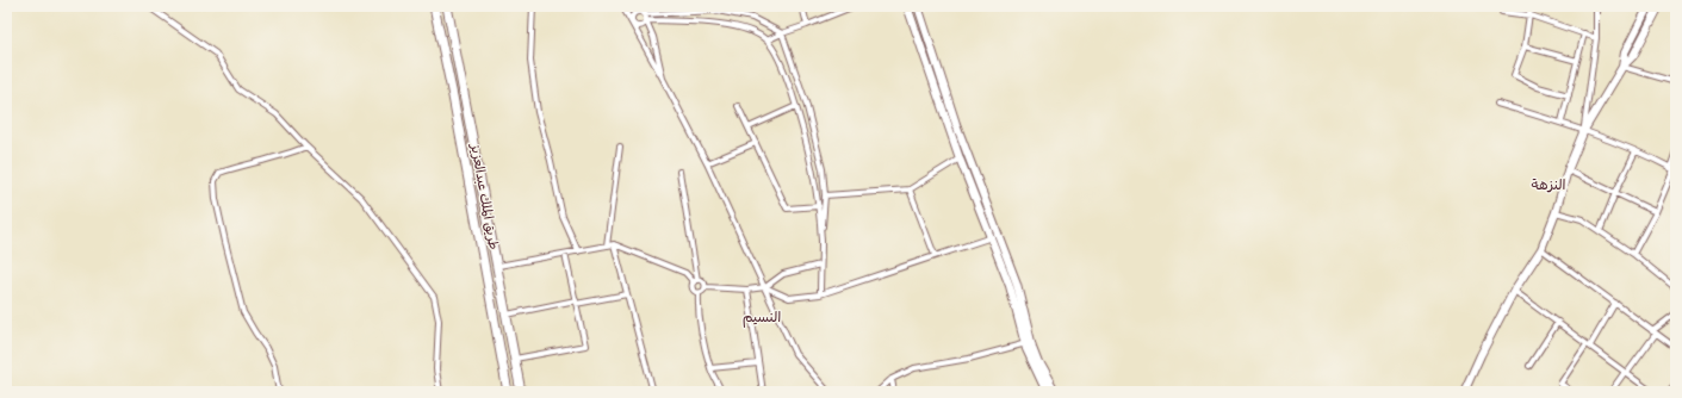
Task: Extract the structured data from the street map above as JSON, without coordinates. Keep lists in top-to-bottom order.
{
  "streets": {
    "main road": ["طريق الملك عبدالعزيز"]
  },
  "districts": ["النزهة", "النسيم"]
}
